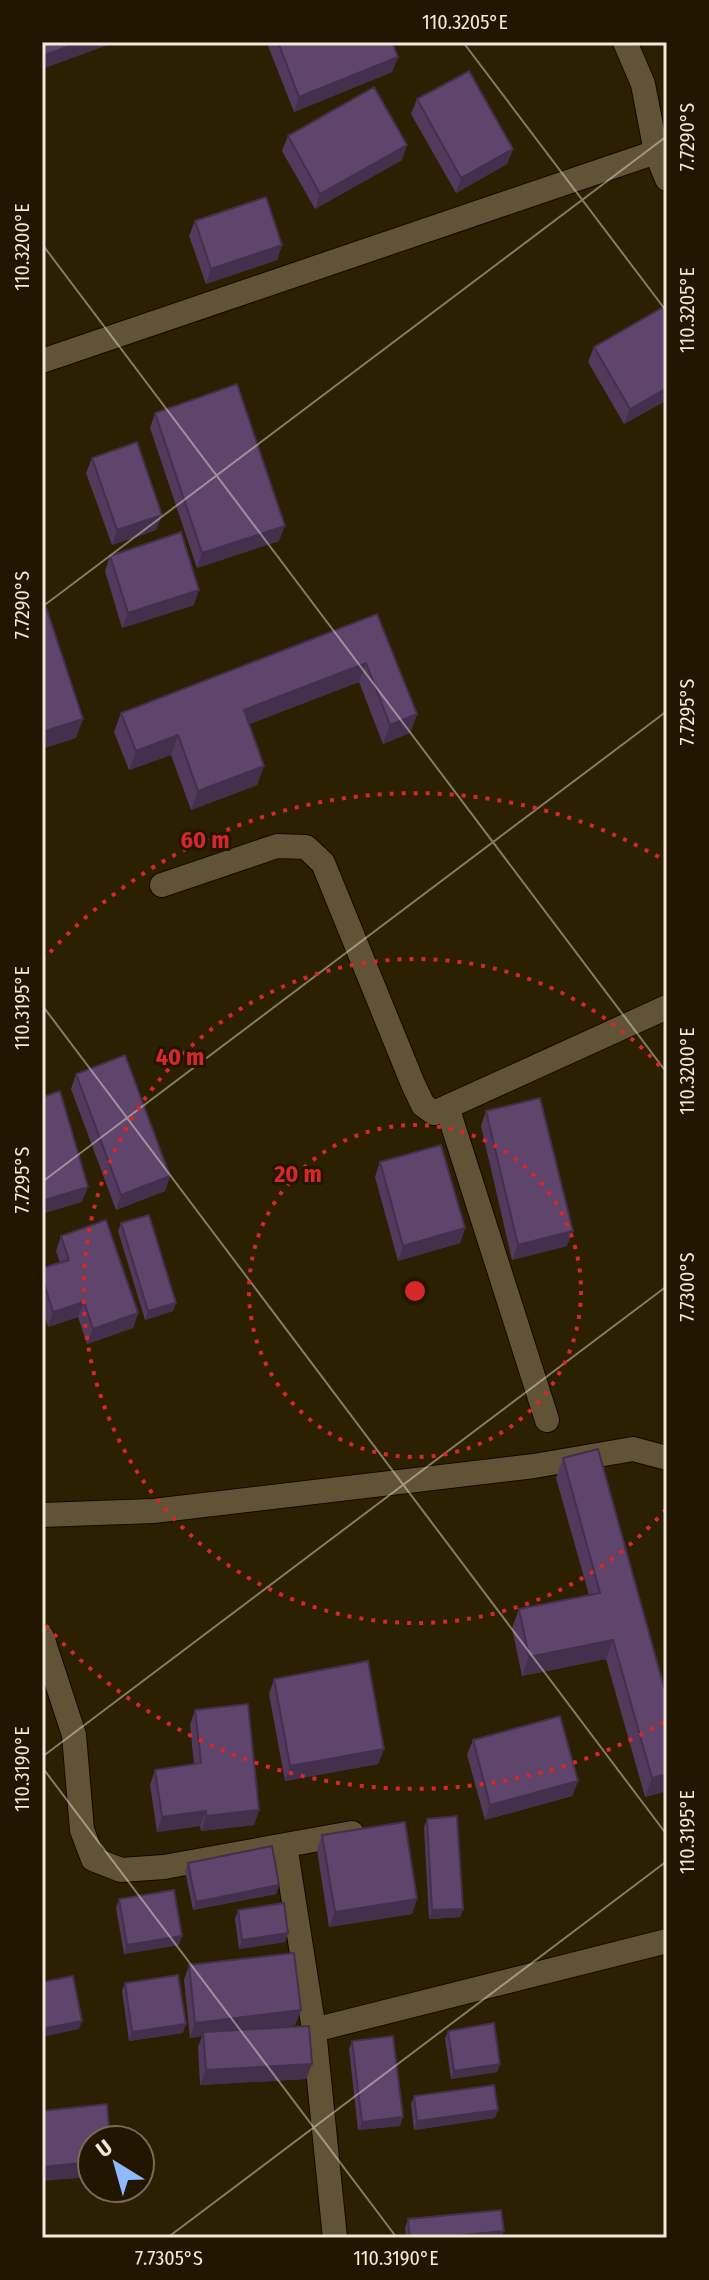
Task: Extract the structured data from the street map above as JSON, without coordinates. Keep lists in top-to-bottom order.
{
  "north": "top left",
  "coordinates": [
    "110.3205°E",
    "7.7290°S",
    "110.3200°E",
    "7.7295°S",
    "110.3195°E",
    "7.7300°S",
    "110.3190°E",
    "7.7305°S"
  ],
  "rings": ["60 m", "40 m", "20 m"]
}
